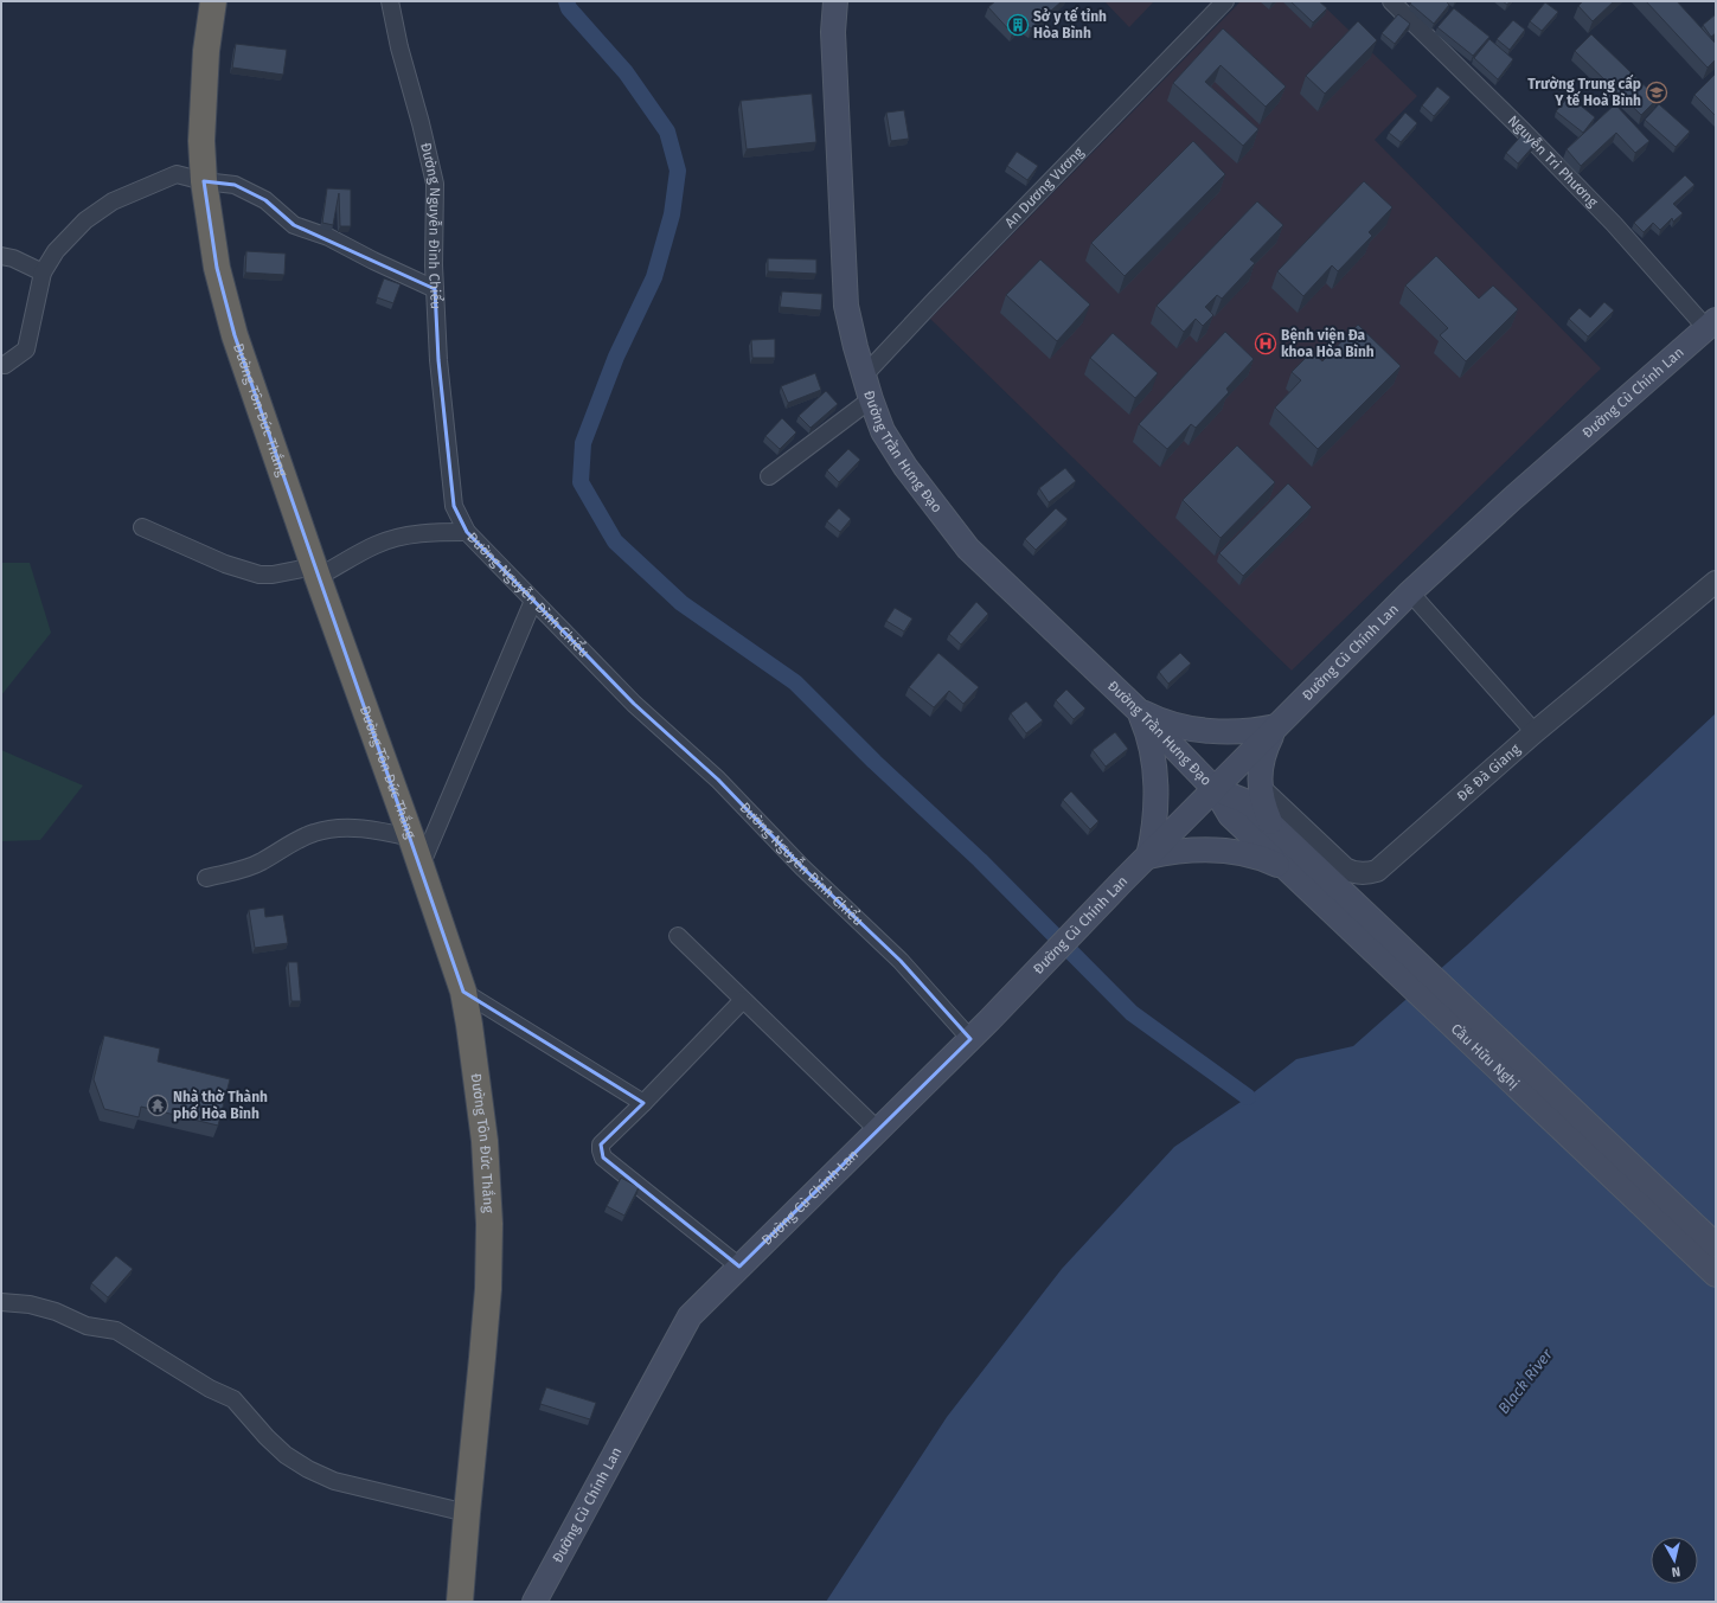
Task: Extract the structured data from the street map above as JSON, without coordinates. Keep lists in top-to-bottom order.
{
  "streets": {
    "highway": ["Đường Tôn Đức Thắng"],
    "main road": ["Đường Cù Chính Lan", "Đường Trần Hưng Đạo", "Cầu Hữu Nghị"],
    "street": [
      "Nguyễn Tri Phương",
      "An Dương Vương",
      "Đường Nguyễn Đình Chiểu",
      "Đê Đà Giang"
    ]
  },
  "crossings": [
    ["Nguyễn Tri Phương", "Đường Cù Chính Lan"],
    ["An Dương Vương", "Đường Trần Hưng Đạo"],
    ["Đường Nguyễn Đình Chiểu", "Đường Cù Chính Lan"],
    ["Đường Cù Chính Lan", "Đường Trần Hưng Đạo"]
  ],
  "water": ["Black River"],
  "places": {
    "building": ["Sở y tế tỉnh Hòa Bình"],
    "school or university": ["Trường Trung cấp Y tế Hoà Bình"],
    "hospital": ["Bệnh viện Đa khoa Hòa Bình"],
    "temple": ["Nhà thờ Thành phố Hòa Bình"]
  },
  "north": "bottom"
}
